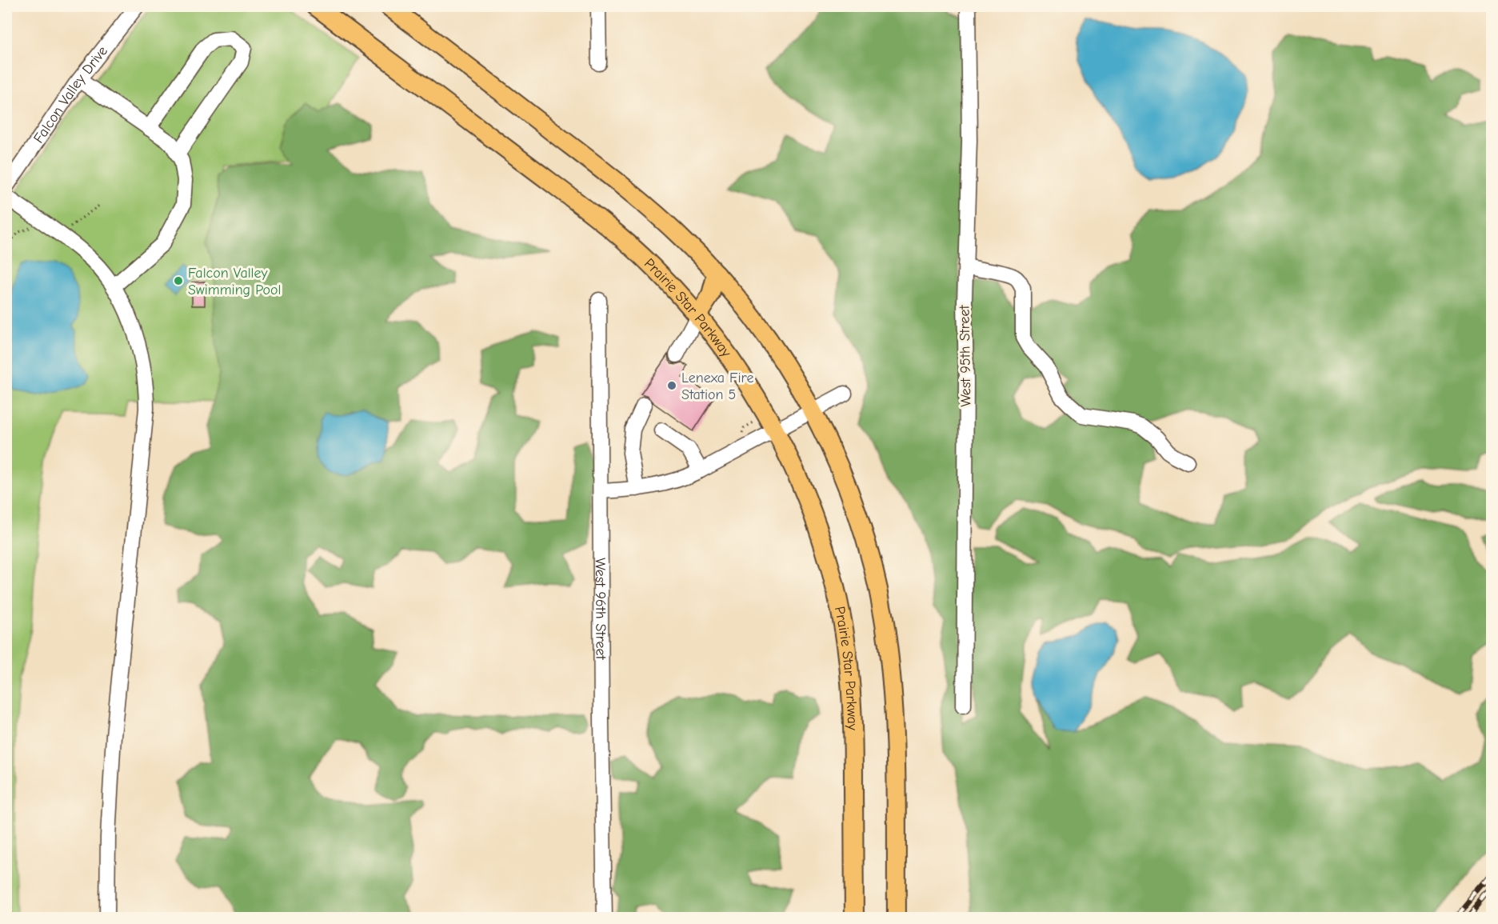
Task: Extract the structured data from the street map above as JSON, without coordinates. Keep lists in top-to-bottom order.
{
  "streets": {
    "main road": ["Prairie Star Parkway"],
    "street": ["Falcon Valley Drive", "West 95th Street", "West 96th Street"]
  },
  "places": ["Falcon Valley Swimming Pool", "Lenexa Fire Station 5"]
}
